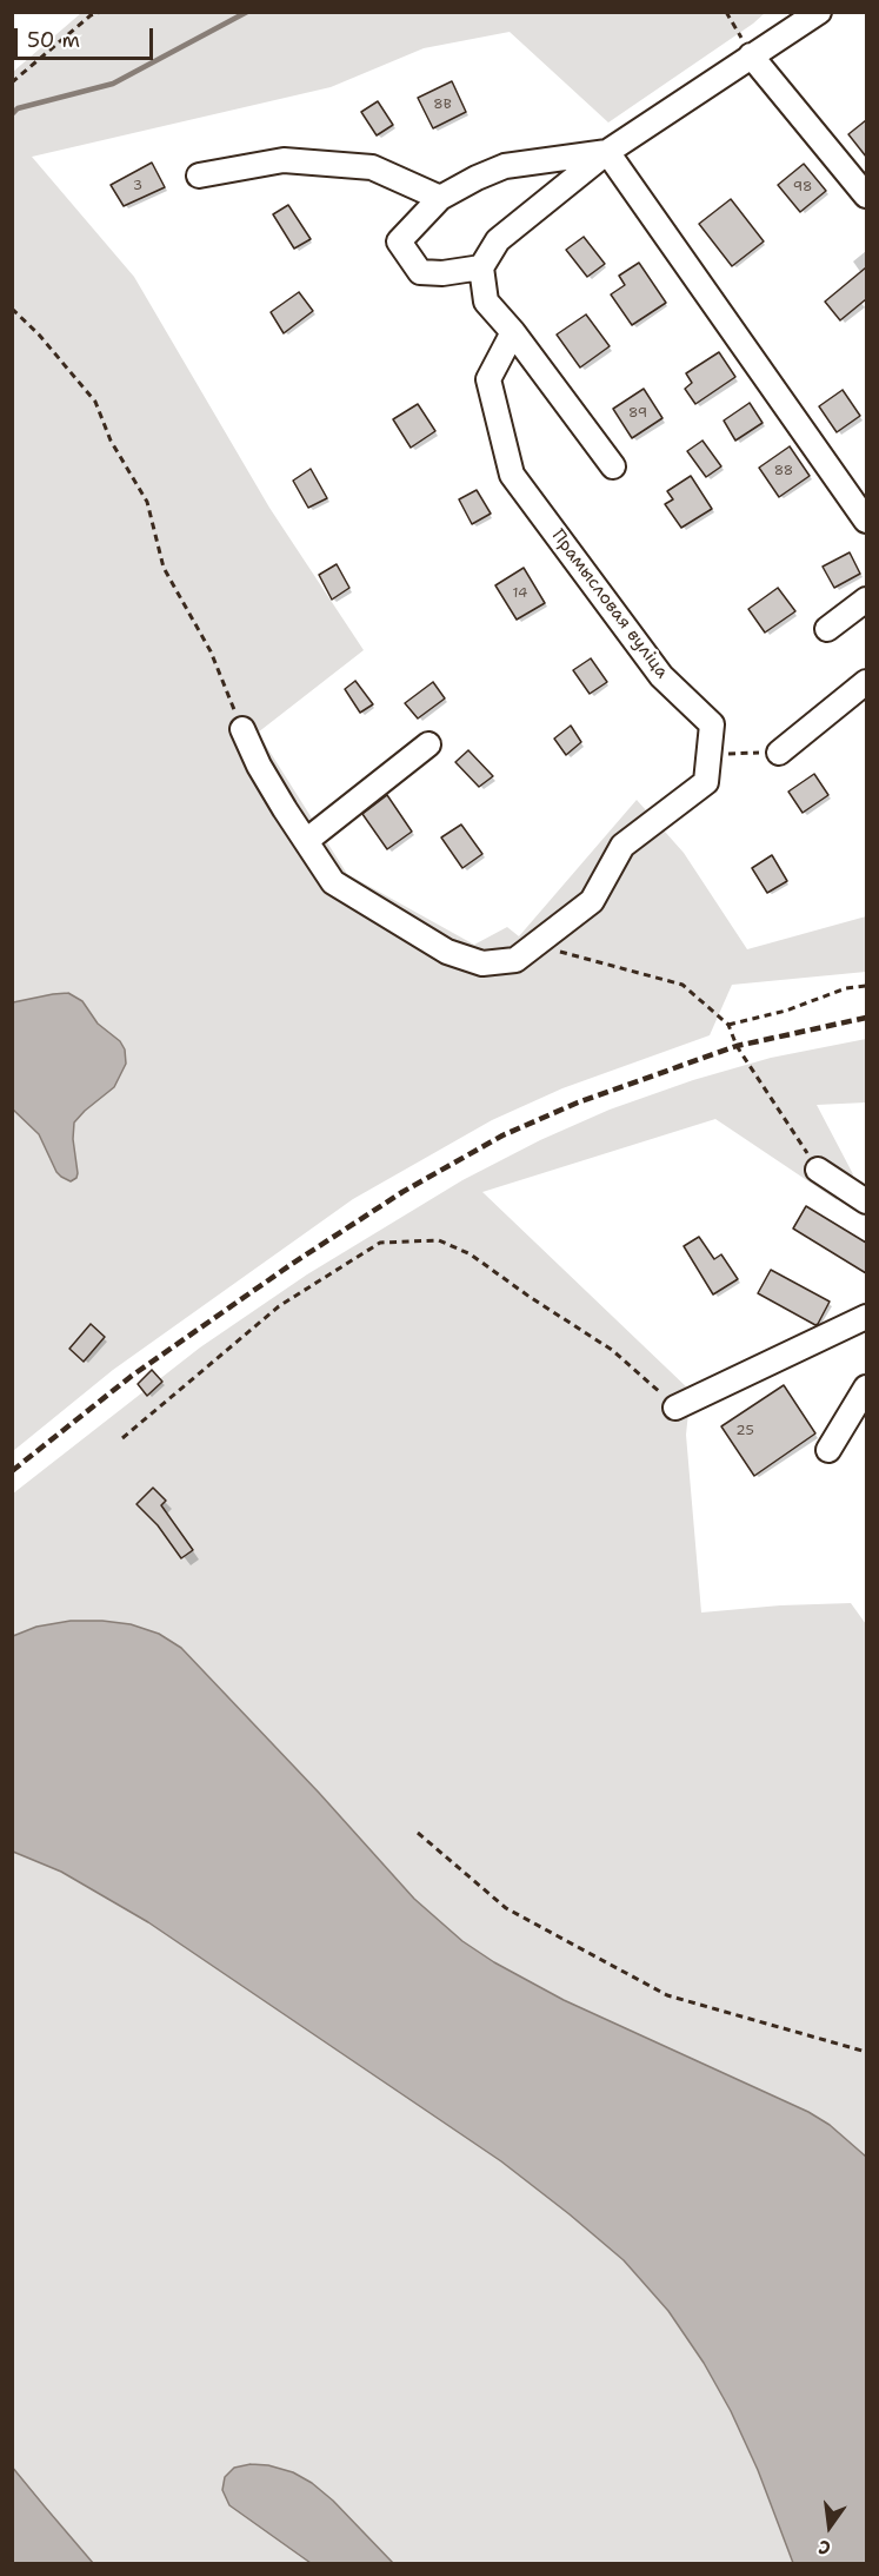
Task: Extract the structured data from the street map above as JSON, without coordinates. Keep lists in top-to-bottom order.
{
  "streets": {
    "street": ["Прамысловая вуліца"]
  },
  "house_numbers": [
    "8В",
    "3",
    "98",
    "89",
    "88",
    "14",
    "25"
  ],
  "scale_bar": "50 m",
  "north": "bottom"
}
